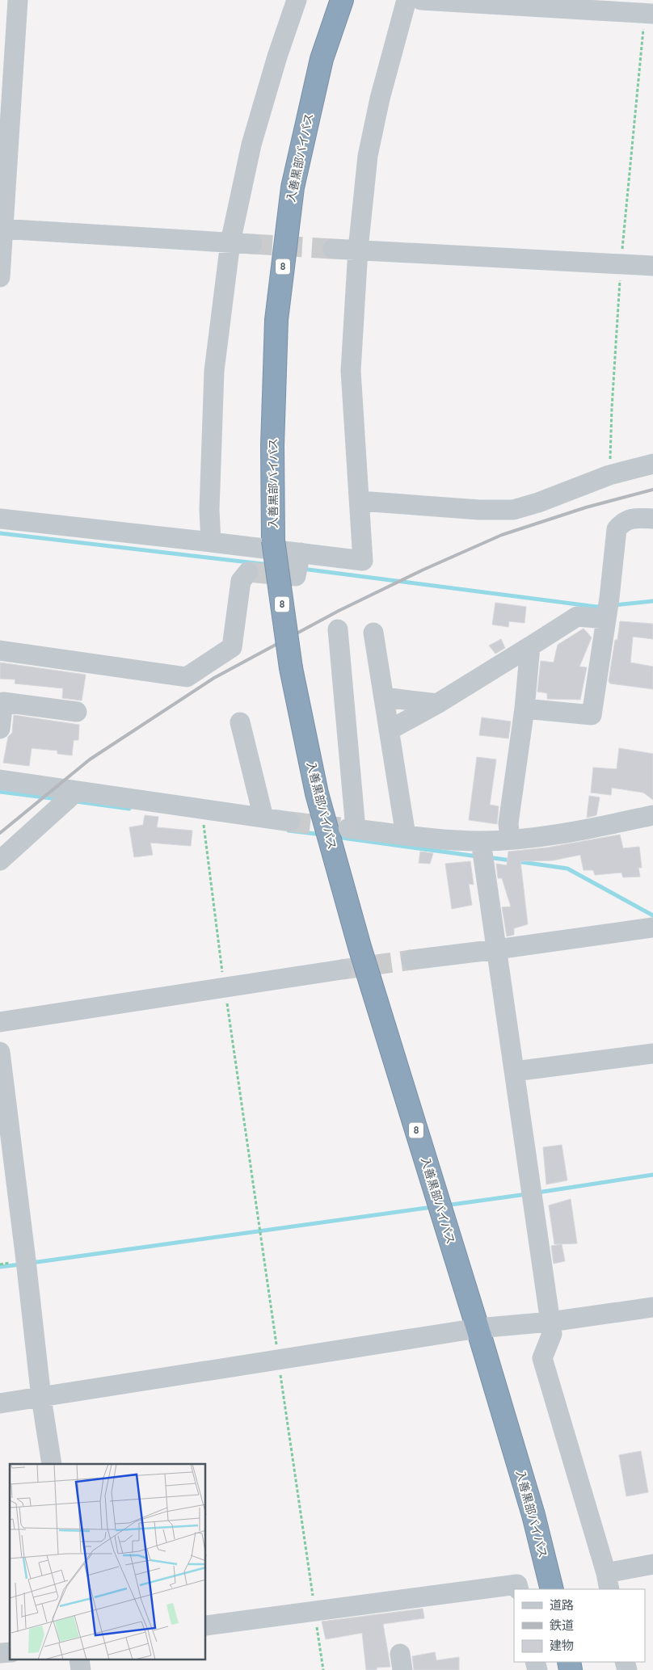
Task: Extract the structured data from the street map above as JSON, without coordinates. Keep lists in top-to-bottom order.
{
  "streets": {
    "highway": ["入善黒部バイパス", "8"]
  },
  "legend": ["道路", "鉄道", "建物"]
}
